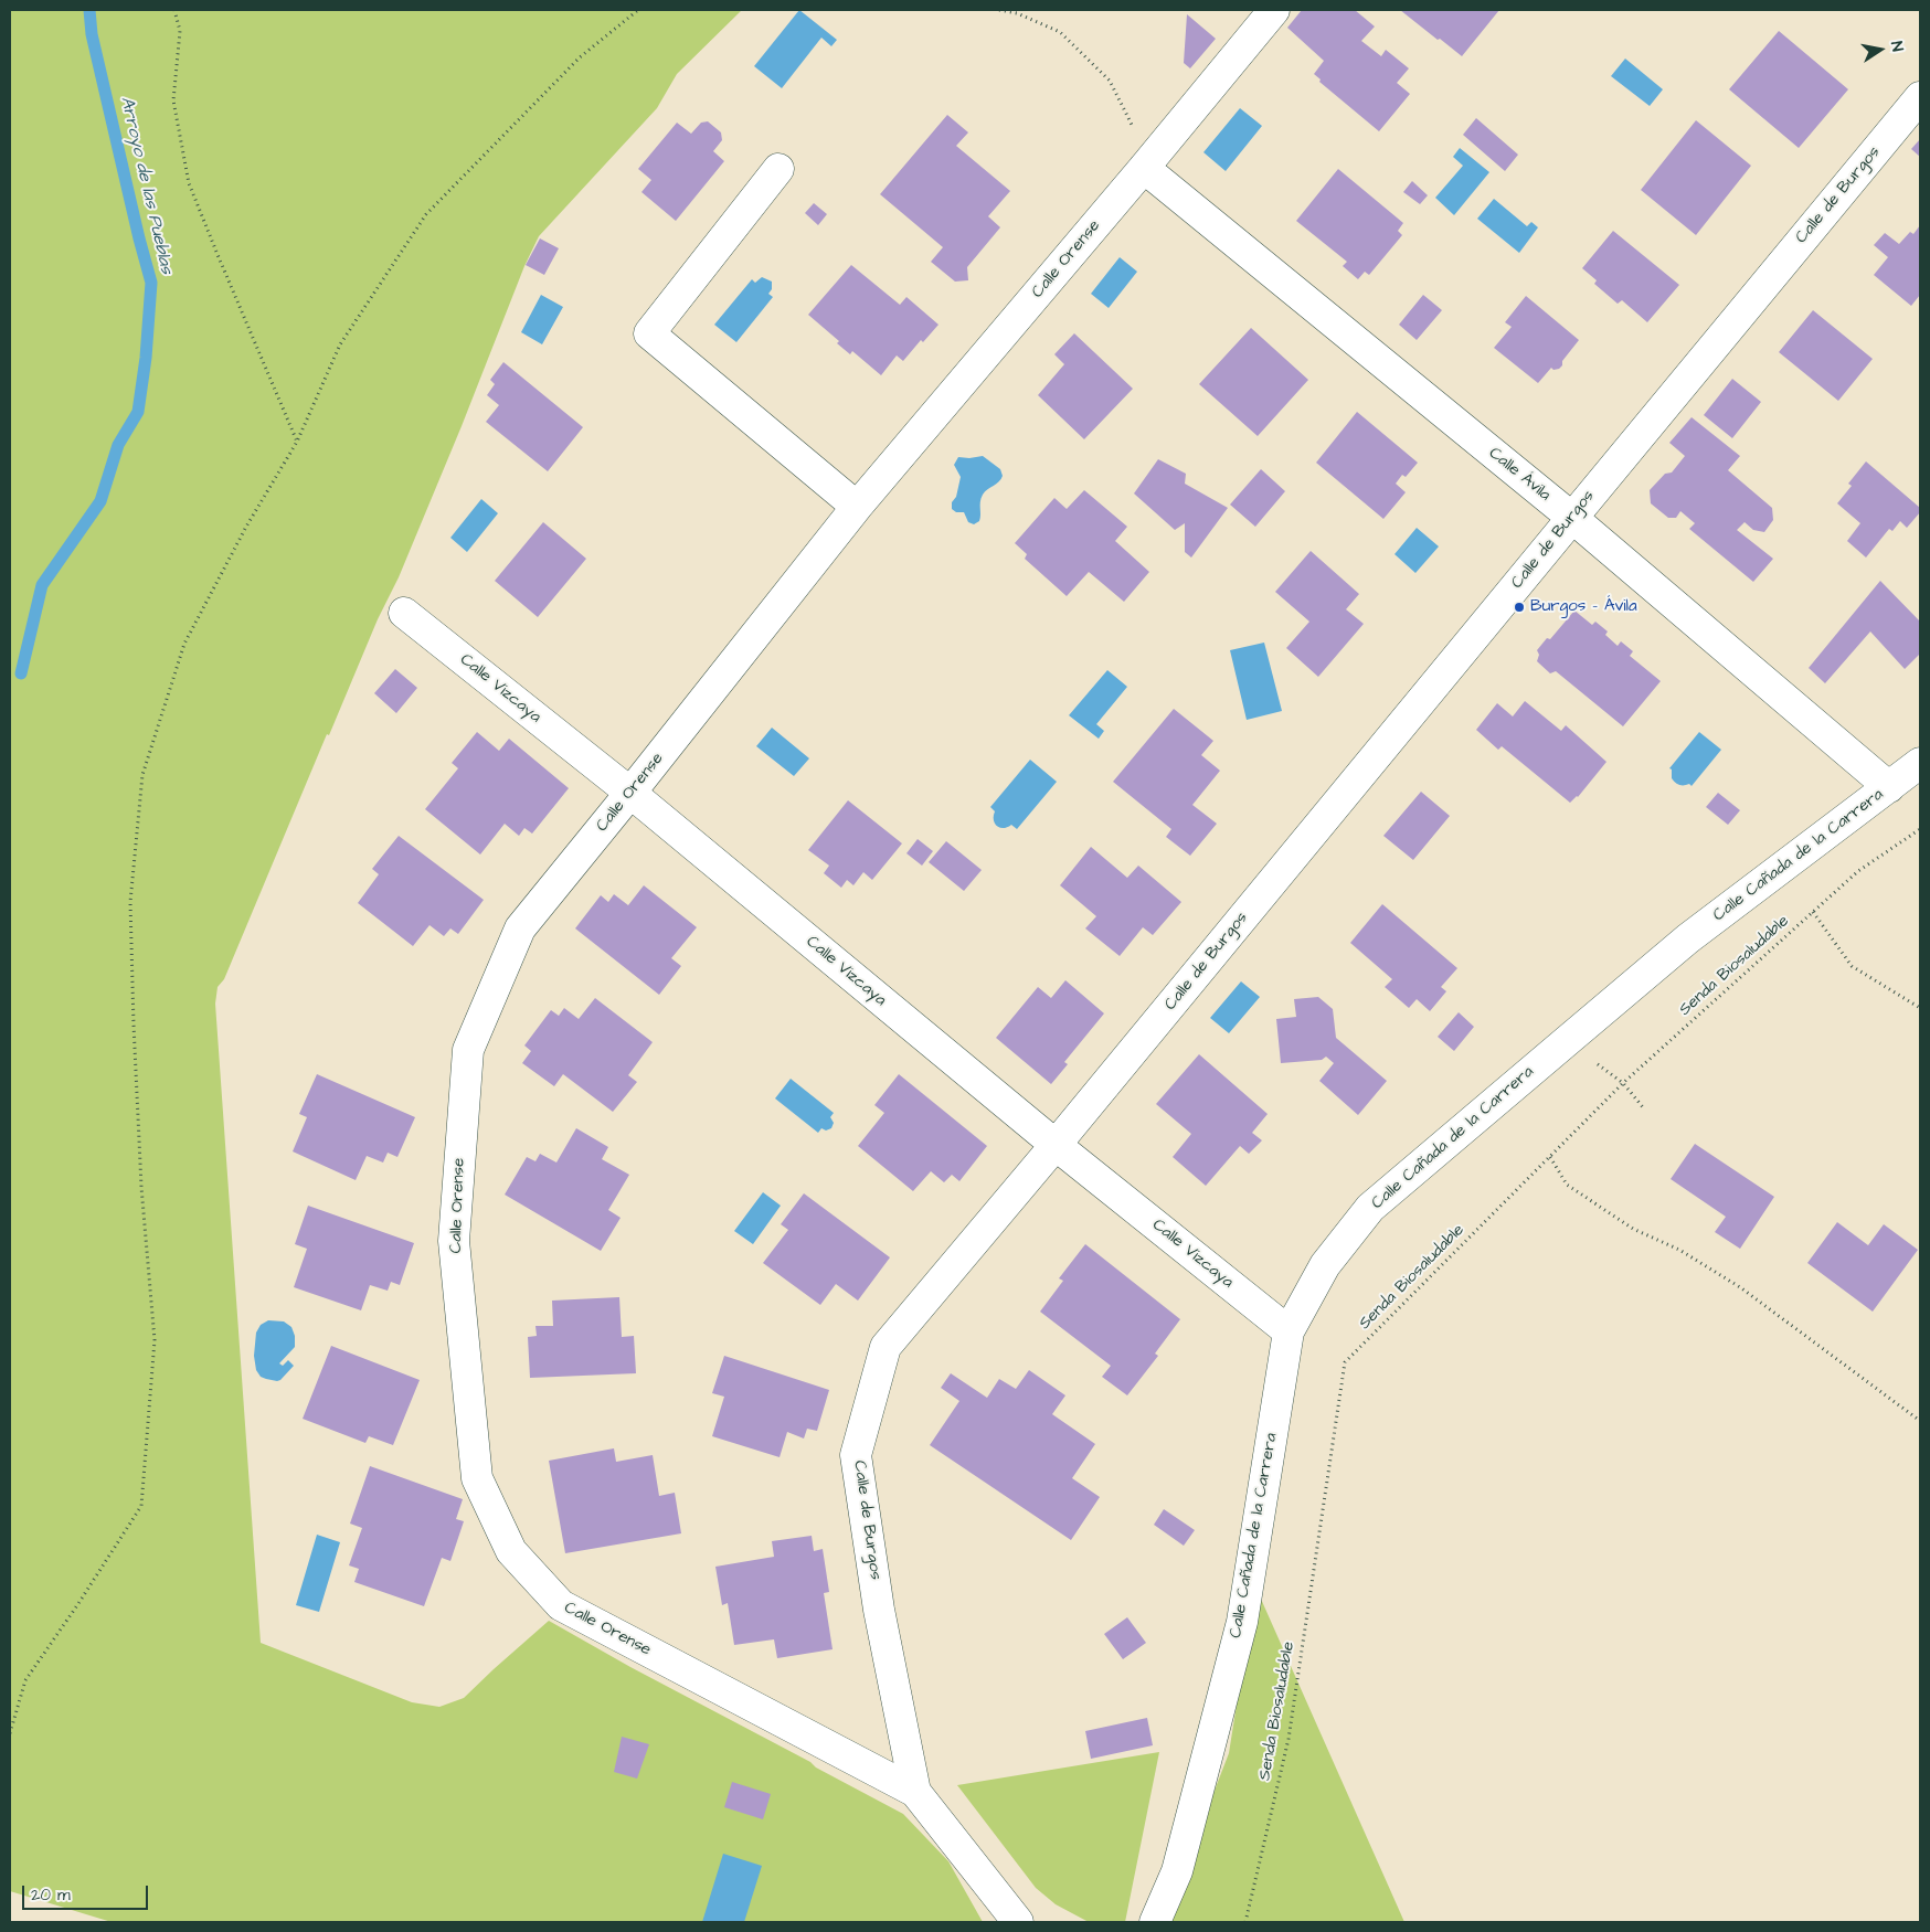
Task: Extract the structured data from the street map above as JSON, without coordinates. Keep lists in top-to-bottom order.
{
  "streets": {
    "street": [
      "Calle de Burgos",
      "Calle Orense",
      "Calle Ávila",
      "Calle Vizcaya",
      "Calle Cañada de la Carrera"
    ],
    "path": ["Senda Biosaludable"]
  },
  "crossings": [
    ["Calle de Burgos", "Calle Orense"],
    ["Calle de Burgos", "Calle Ávila"],
    ["Calle de Burgos", "Calle Vizcaya"],
    ["Calle Orense", "Calle Ávila"],
    ["Calle Orense", "Calle Vizcaya"],
    ["Calle Ávila", "Calle Cañada de la Carrera"],
    ["Calle Vizcaya", "Calle Cañada de la Carrera"]
  ],
  "water": ["Arroyo de las Pueblas"],
  "places": ["Burgos - Ávila"],
  "scale_bar": "20 m",
  "north": "right"
}
